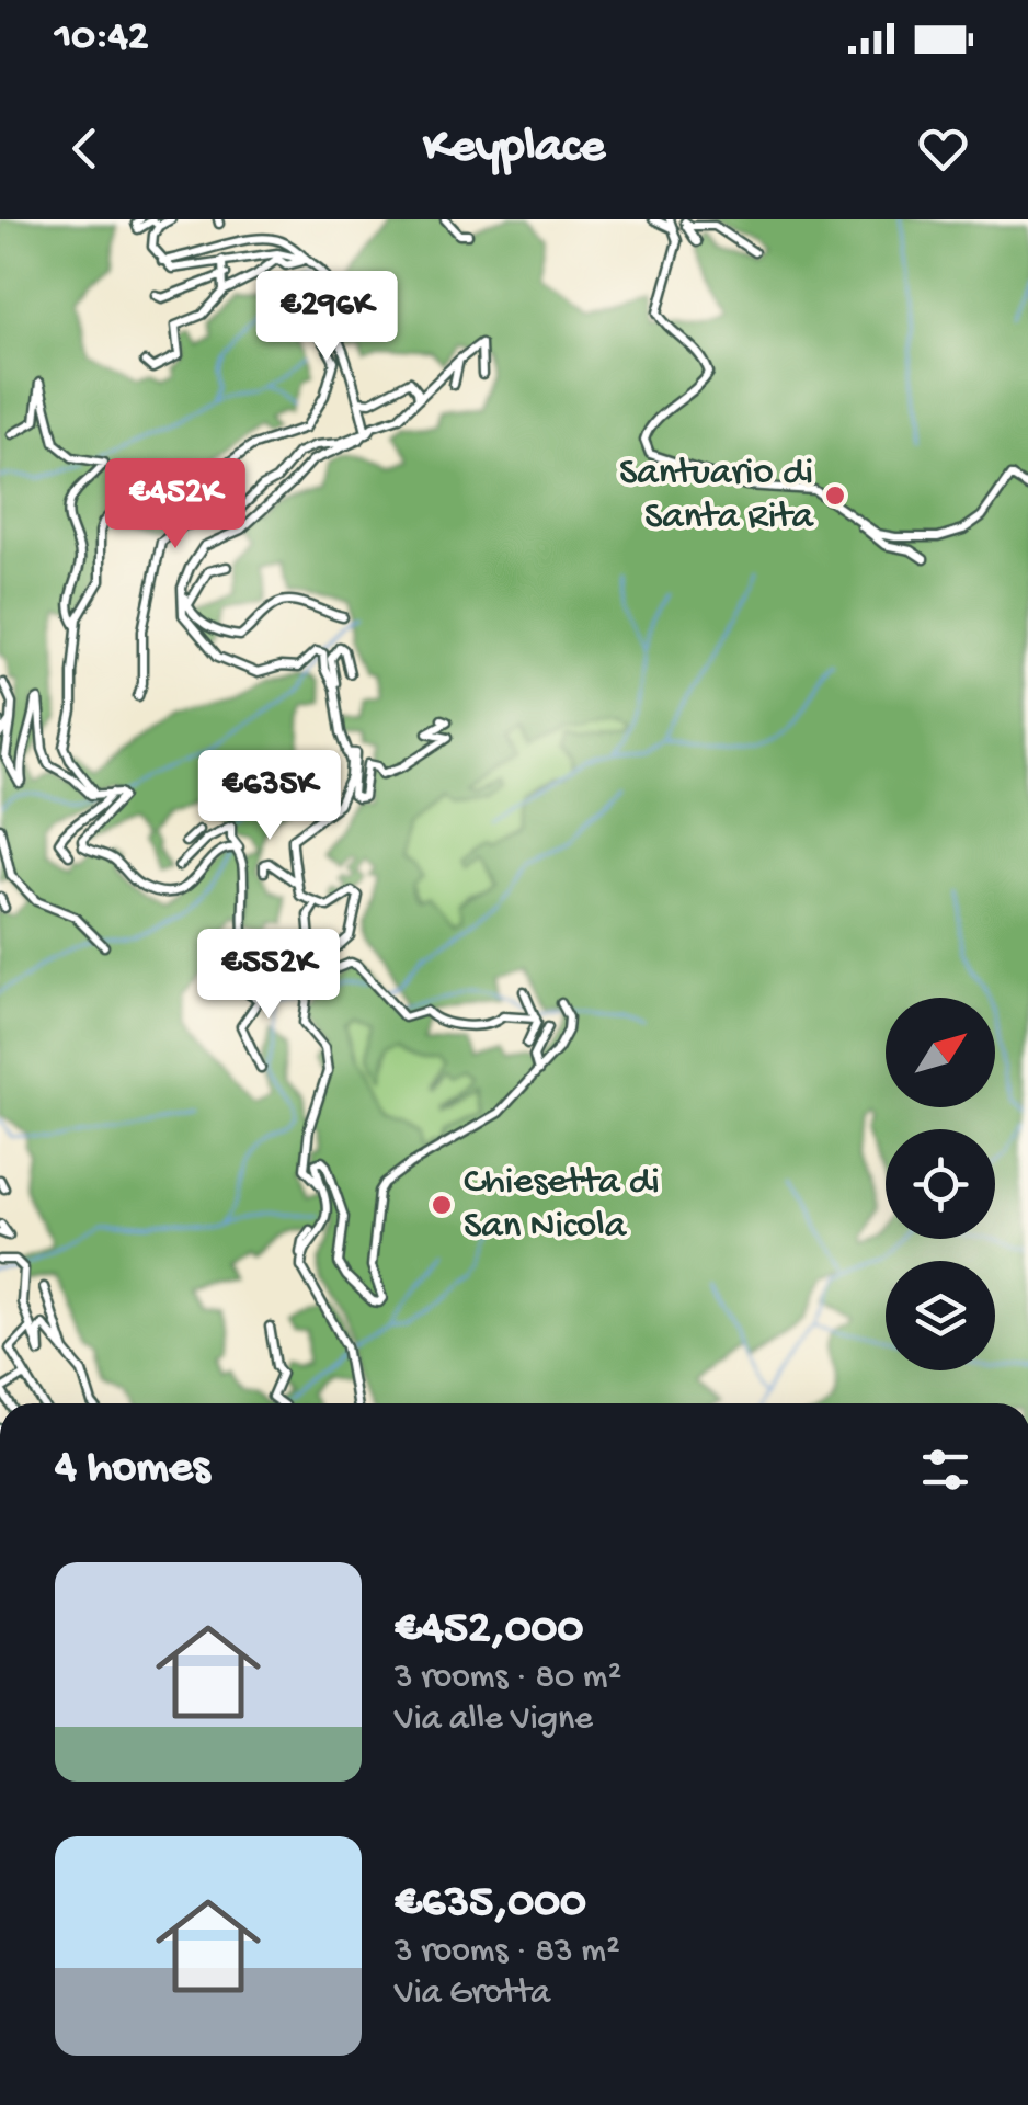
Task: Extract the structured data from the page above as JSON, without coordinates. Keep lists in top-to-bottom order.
{
  "places": ["Santuario di Santa Rita", "Chiesetta di San Nicola"],
  "north": "top right",
  "page": {
    "status": "10:42",
    "header": "Keyplace",
    "price": [
      "€296K",
      "€452K",
      "€635K",
      "€552K"
    ],
    "heading": "4 homes",
    "list": [
      {
        "name": "€452,000",
        "note": "3 rooms · 80 m² · Via alle Vigne"
      },
      {
        "name": "€635,000",
        "note": "3 rooms · 83 m² · Via Grotta"
      }
    ]
  }
}
